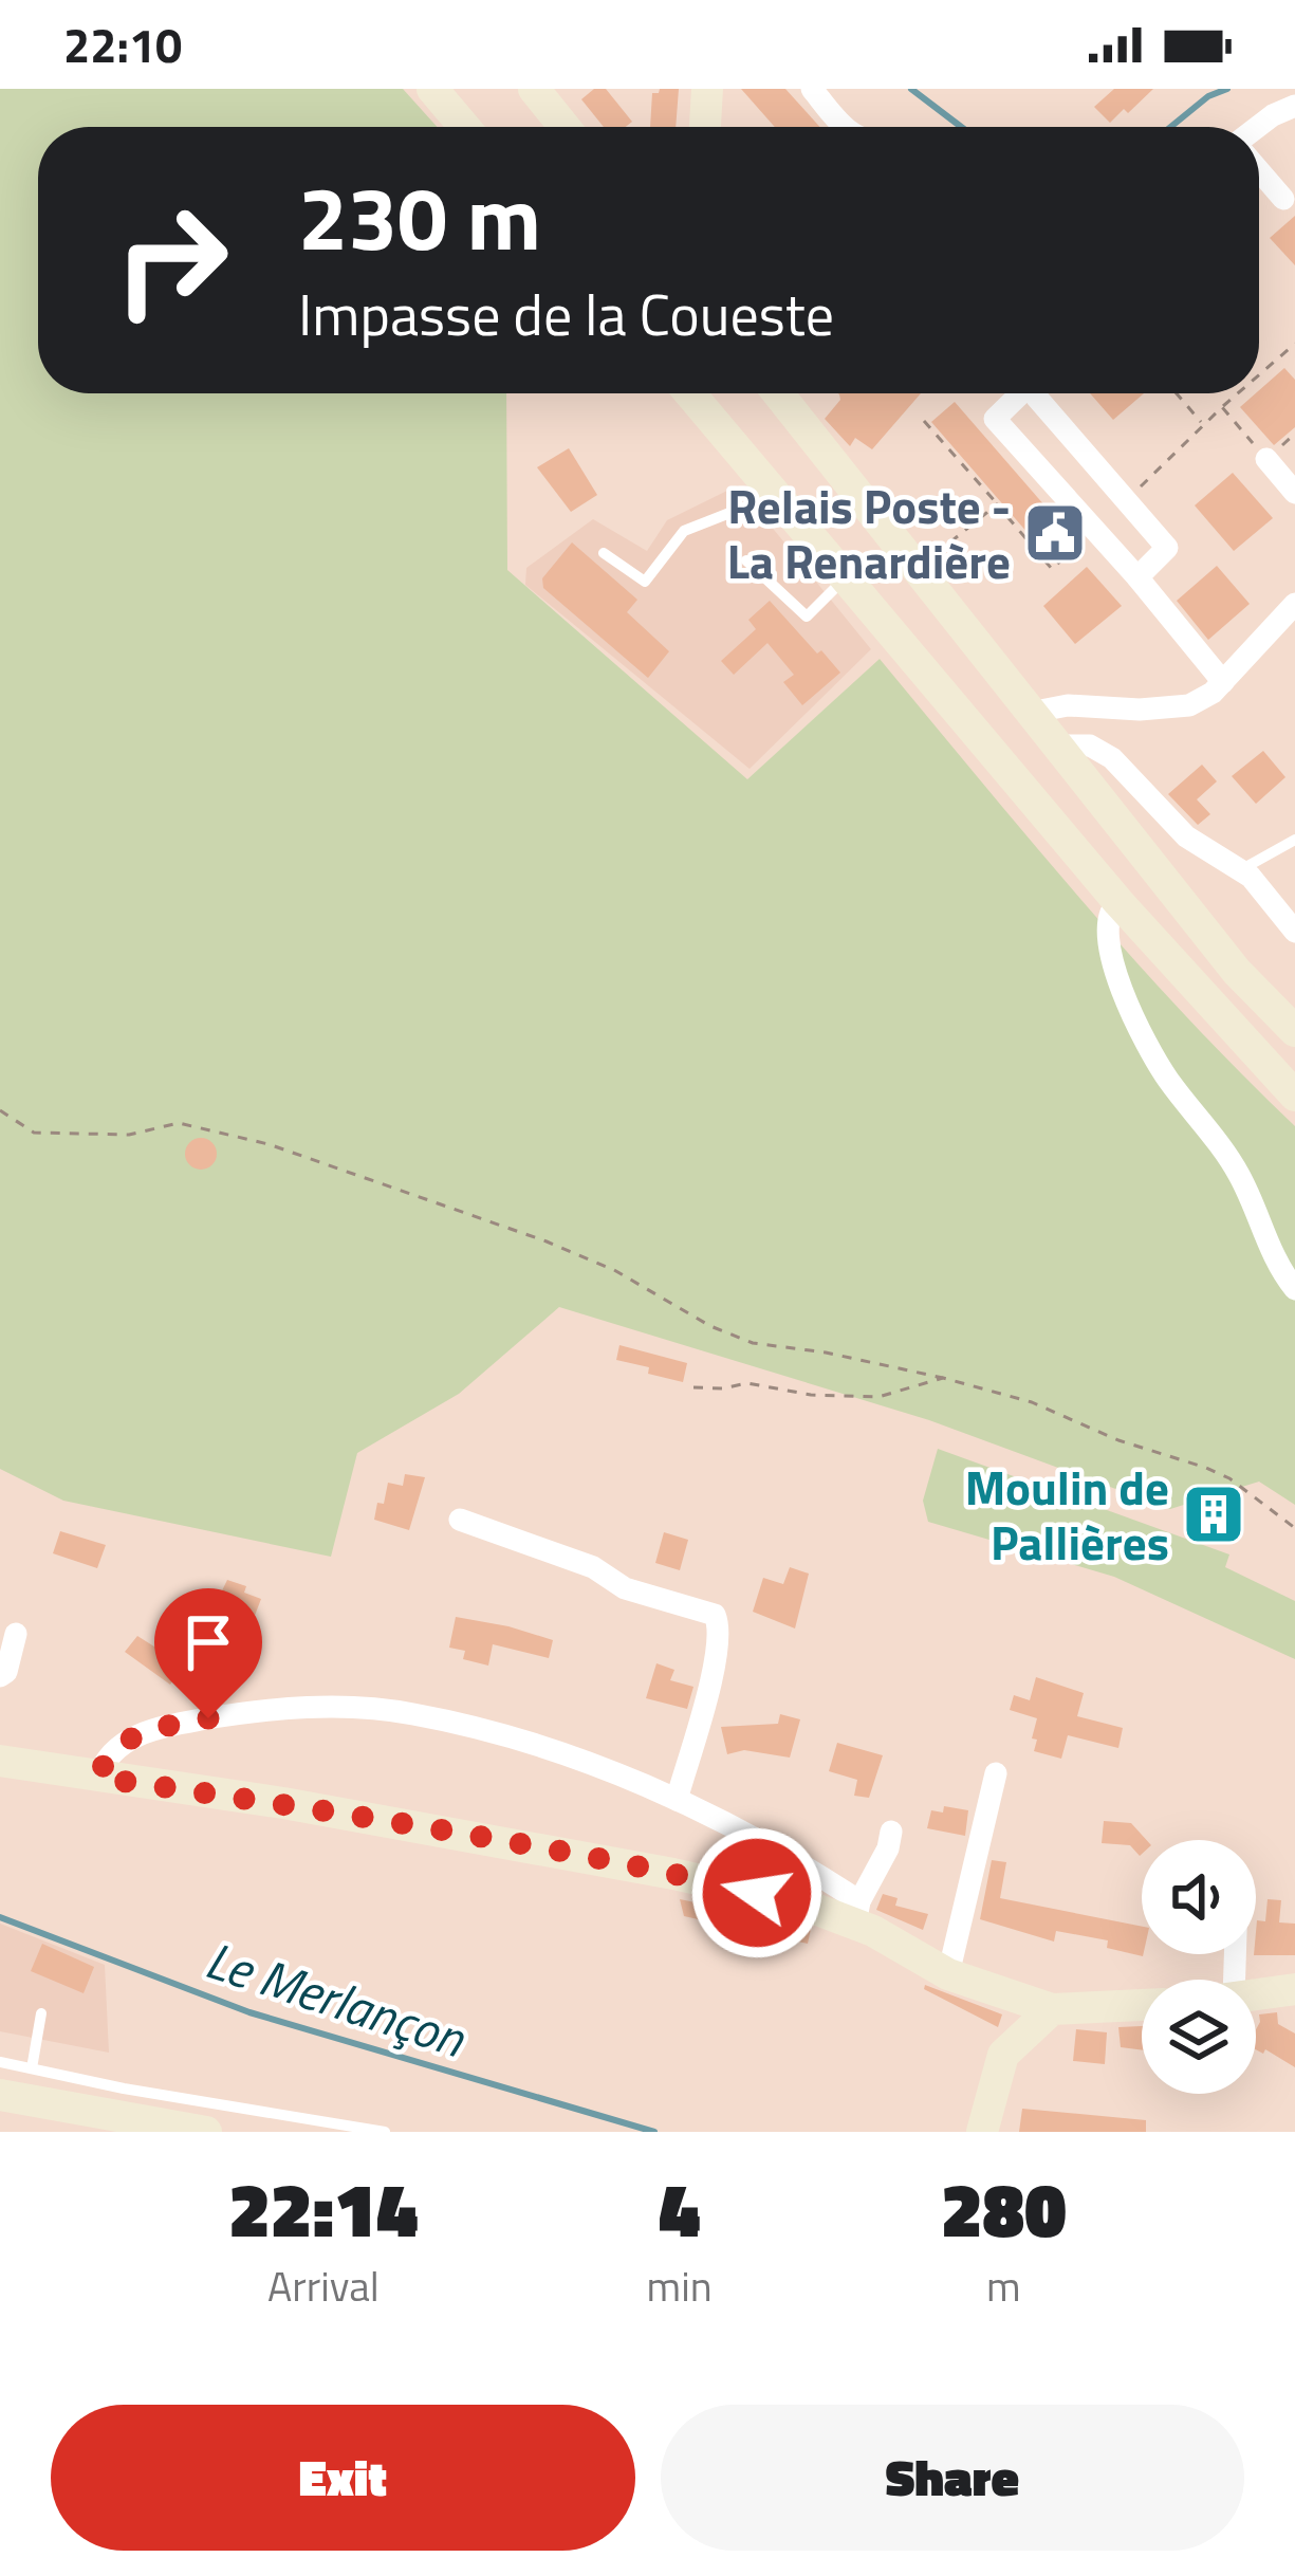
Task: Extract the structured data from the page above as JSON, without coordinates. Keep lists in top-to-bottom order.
{
  "water": ["Le Merlançon"],
  "places": {
    "public building": ["Relais Poste - La Renardière"],
    "building": ["Moulin de Pallières"]
  },
  "page": {
    "status": "22:10",
    "turn": ["230 m", "Impasse de la Coueste"],
    "eta": [
      "22:14",
      "Arrival",
      "4",
      "min",
      "280",
      "m"
    ],
    "buttons": ["Exit", "Share"]
  }
}
